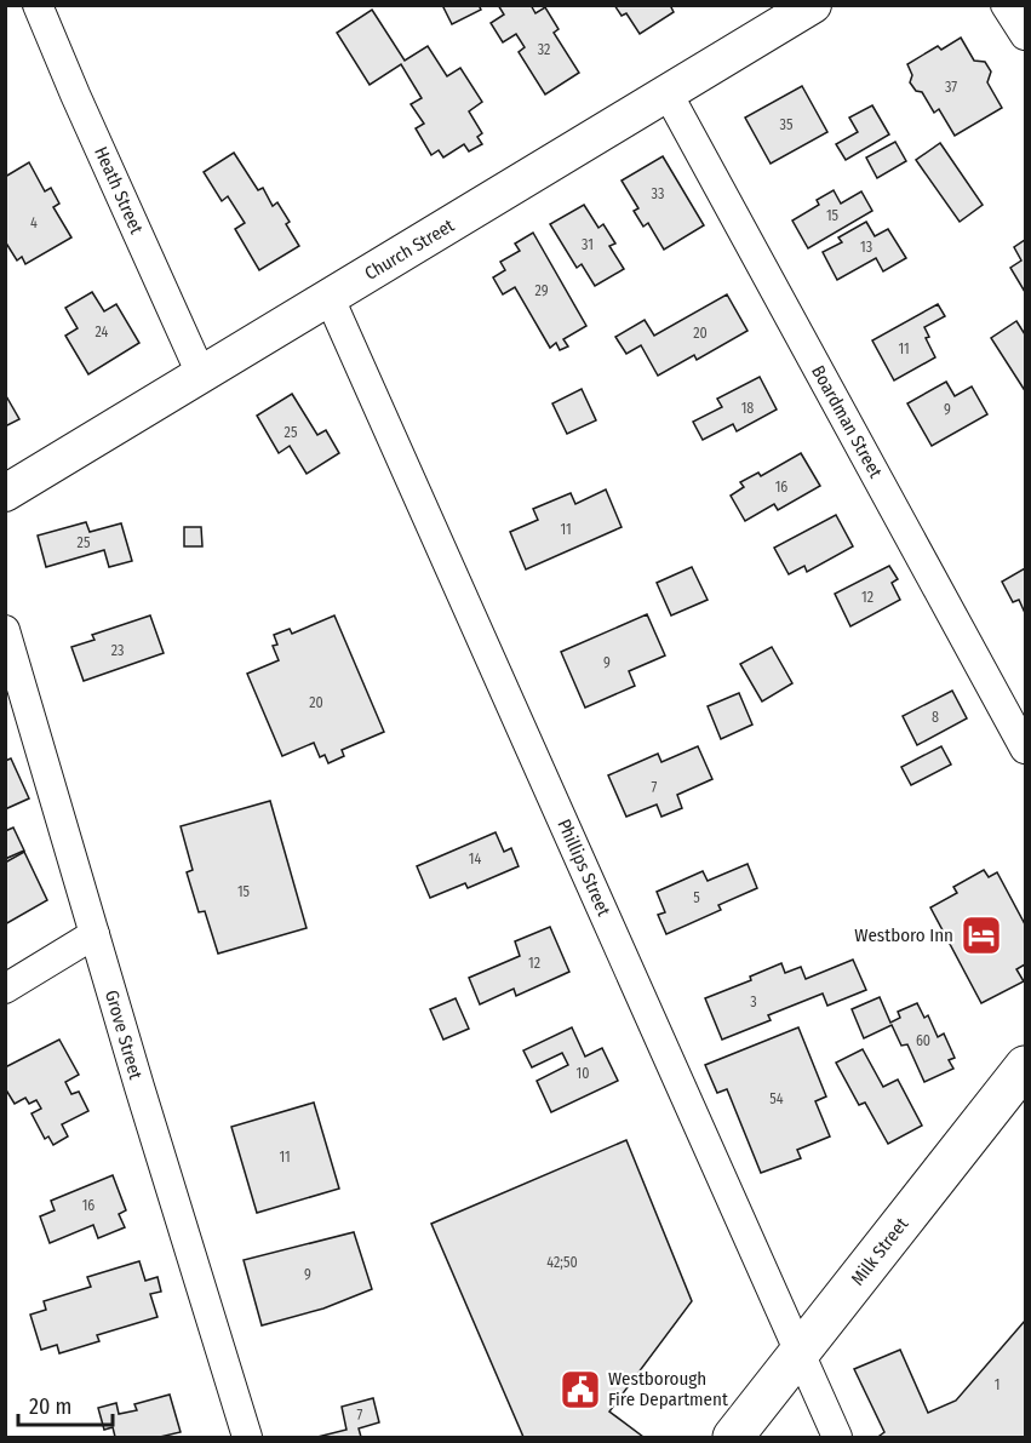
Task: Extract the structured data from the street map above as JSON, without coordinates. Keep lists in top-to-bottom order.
{
  "streets": {
    "main road": ["Milk Street"],
    "street": [
      "Heath Street",
      "Church Street",
      "Boardman Street",
      "Phillips Street",
      "Grove Street"
    ]
  },
  "crossings": [
    ["Heath Street", "Church Street"],
    ["Church Street", "Boardman Street"],
    ["Church Street", "Phillips Street"],
    ["Phillips Street", "Milk Street"]
  ],
  "places": {
    "hotel": ["Westboro Inn"],
    "public building": ["Westborough Fire Department"]
  },
  "house_numbers": [
    "32",
    "37",
    "35",
    "33",
    "15",
    "4",
    "31",
    "13",
    "29",
    "24",
    "20",
    "11",
    "18",
    "9",
    "25",
    "16",
    "11",
    "25",
    "12",
    "23",
    "9",
    "20",
    "8",
    "7",
    "14",
    "15",
    "5",
    "12",
    "3",
    "60",
    "10",
    "54",
    "11",
    "16",
    "42;50",
    "9",
    "1",
    "7"
  ],
  "scale_bar": "20 m"
}
